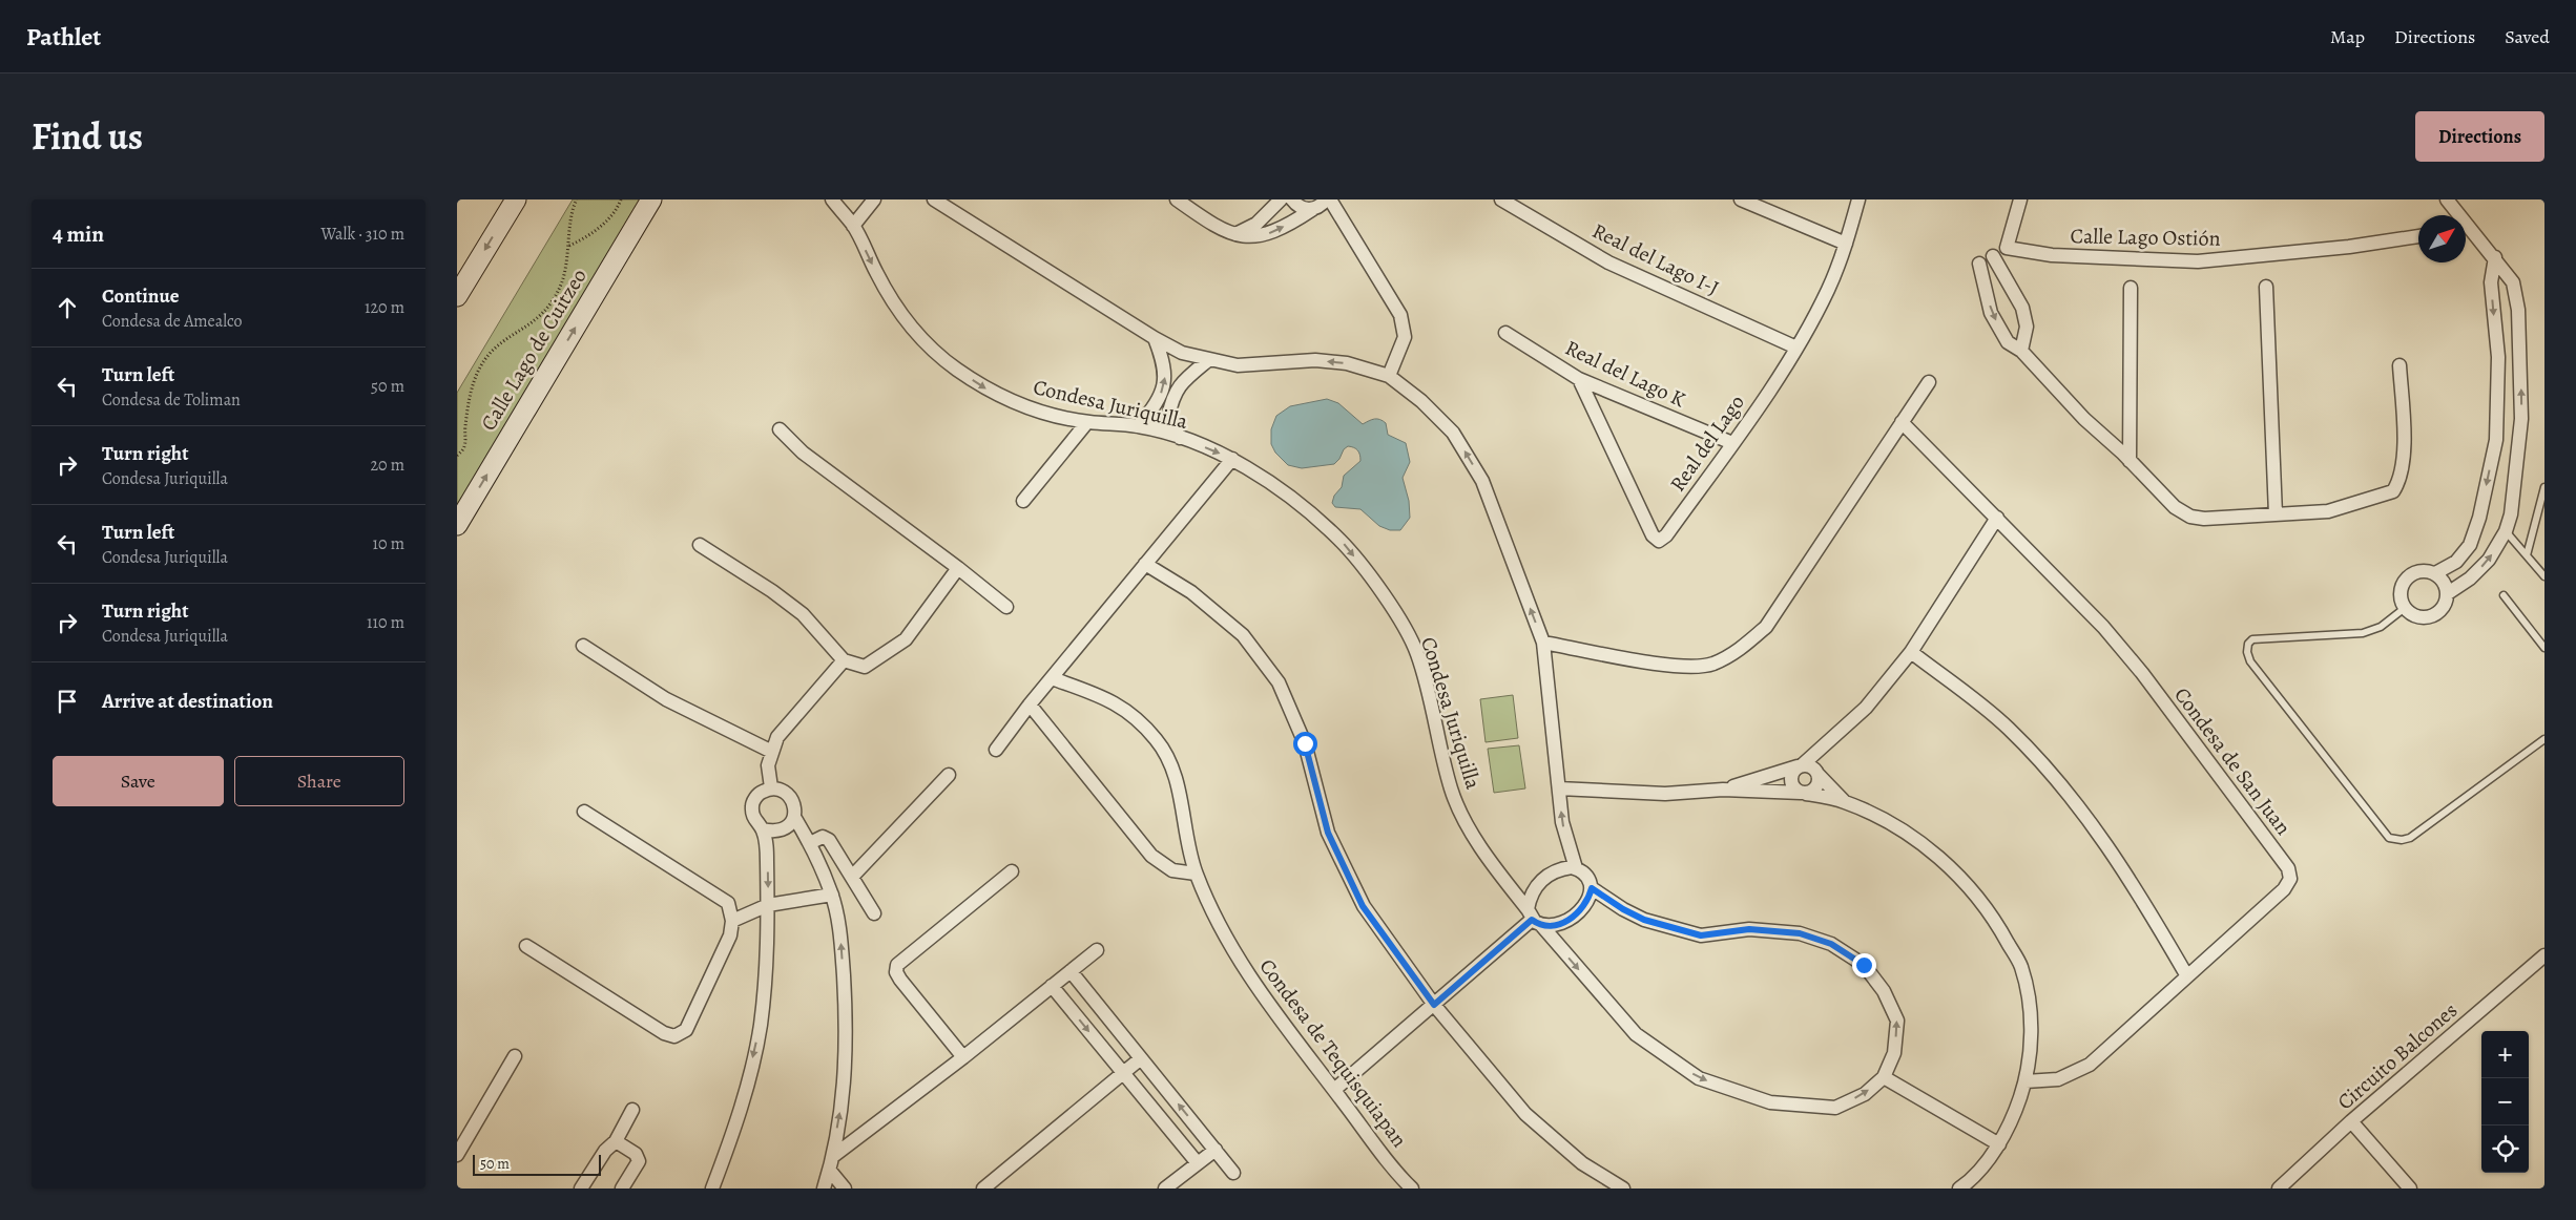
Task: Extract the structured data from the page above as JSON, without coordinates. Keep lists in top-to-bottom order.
{
  "streets": {
    "main road": ["Calle Lago de Cuitzeo"],
    "street": [
      "Calle Lago Ostión",
      "Real del Lago I-J",
      "Real del Lago K",
      "Condesa Juriquilla",
      "Real del Lago",
      "Condesa de San Juan",
      "Condesa de Tequisquiapan",
      "Circuito Balcones"
    ]
  },
  "crossings": [
    ["Real del Lago I-J", "Real del Lago"],
    ["Real del Lago K", "Real del Lago"]
  ],
  "one_way": ["Calle Lago de Cuitzeo"],
  "scale_bar": "50 m",
  "north": "top right",
  "page": {
    "header": "Pathlet",
    "nav": ["Map", "Directions", "Saved"],
    "title": "Find us",
    "buttons": [
      "Directions",
      ["Save", "Share"]
    ],
    "heading": ["4 min", "Walk · 310 m"],
    "list": [
      ["Continue", "Condesa de Amealco", "120 m"],
      ["Turn left", "Condesa de Toliman", "50 m"],
      ["Turn right", "Condesa Juriquilla", "20 m"],
      ["Turn left", "Condesa Juriquilla", "10 m"],
      ["Turn right", "Condesa Juriquilla", "110 m"],
      "Arrive at destination"
    ],
    "map_buttons": ["+", "−"],
    "scale": "50 m"
  }
}
